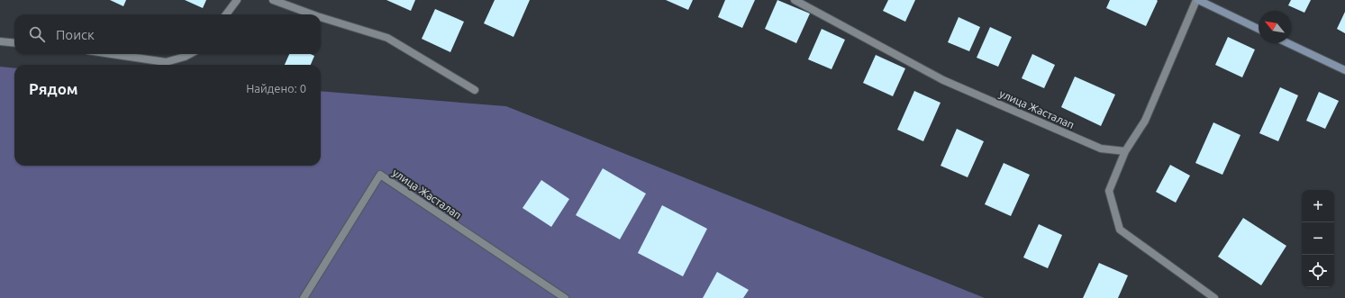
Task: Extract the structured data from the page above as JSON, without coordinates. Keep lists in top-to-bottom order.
{
  "streets": {
    "street": ["улица Жасталап"]
  },
  "north": "top left",
  "page": {
    "search": "Поиск",
    "heading": ["Рядом", "Найдено: 0"],
    "map_buttons": ["+", "−"]
  }
}
